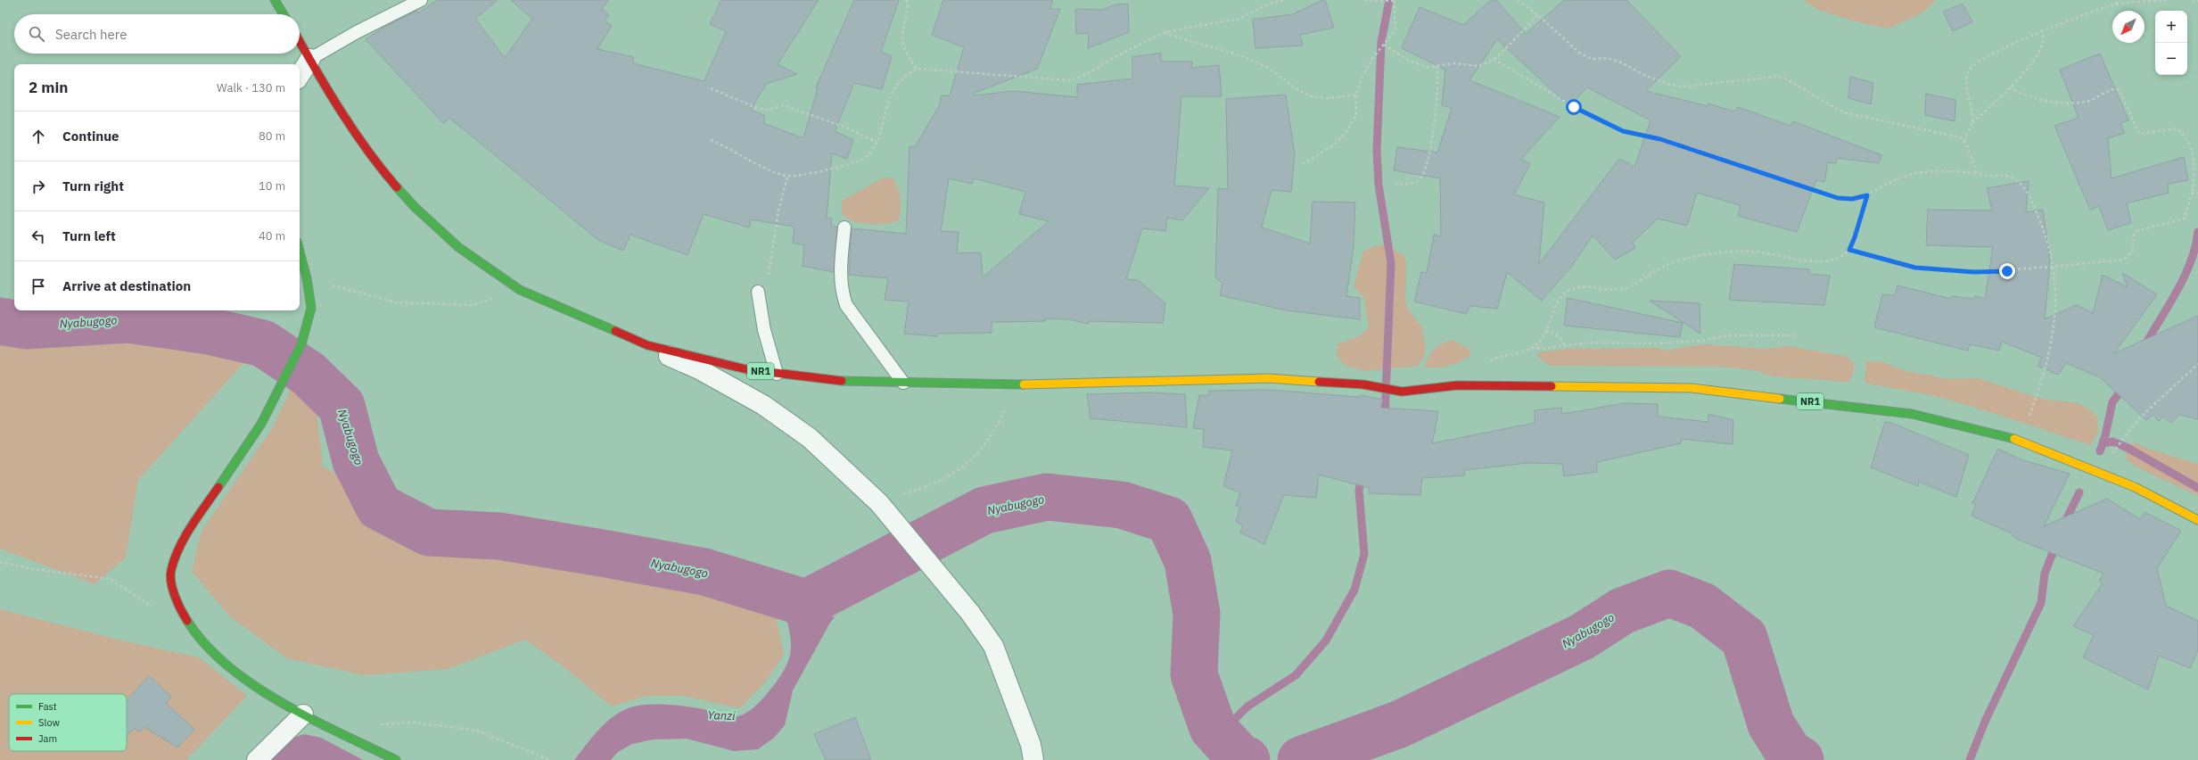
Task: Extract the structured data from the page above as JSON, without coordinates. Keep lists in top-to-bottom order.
{
  "streets": {
    "main road": ["NR1"]
  },
  "water": ["Nyabugogo", "Yanzi"],
  "legend": ["Fast", "Slow", "Jam"],
  "north": "bottom left",
  "page": {
    "map_buttons": ["+", "−"],
    "search": "Search here",
    "heading": ["2 min", "Walk · 130 m"],
    "list": [
      ["Continue", "80 m"],
      ["Turn right", "10 m"],
      ["Turn left", "40 m"],
      "Arrive at destination"
    ]
  }
}
